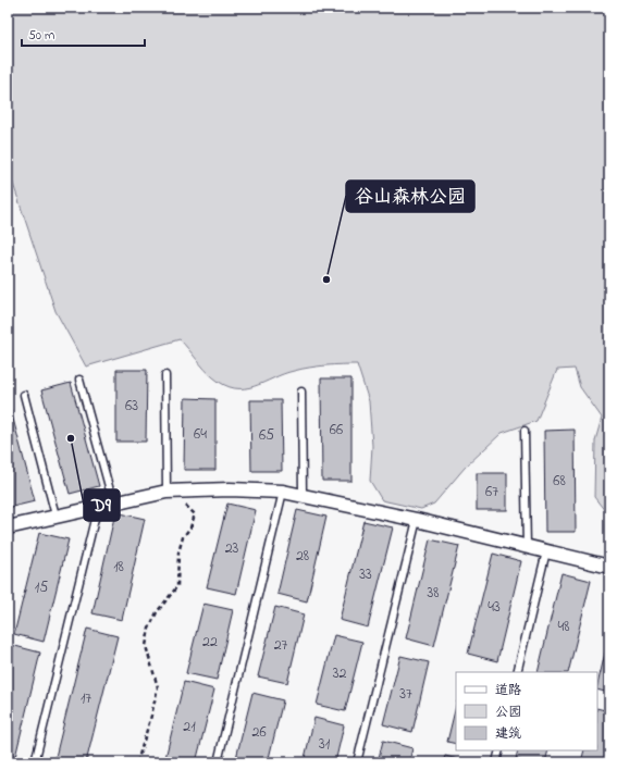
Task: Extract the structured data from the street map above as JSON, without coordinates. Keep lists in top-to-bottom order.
{
  "places": ["谷山森林公园", "D9"],
  "house_numbers": [
    "63",
    "66",
    "64",
    "65",
    "68",
    "67",
    "23",
    "28",
    "18",
    "33",
    "15",
    "38",
    "43",
    "48",
    "22",
    "27",
    "32",
    "37",
    "17",
    "21",
    "26",
    "31"
  ],
  "legend": ["道路", "公园", "建筑"],
  "scale_bar": "50 m"
}
